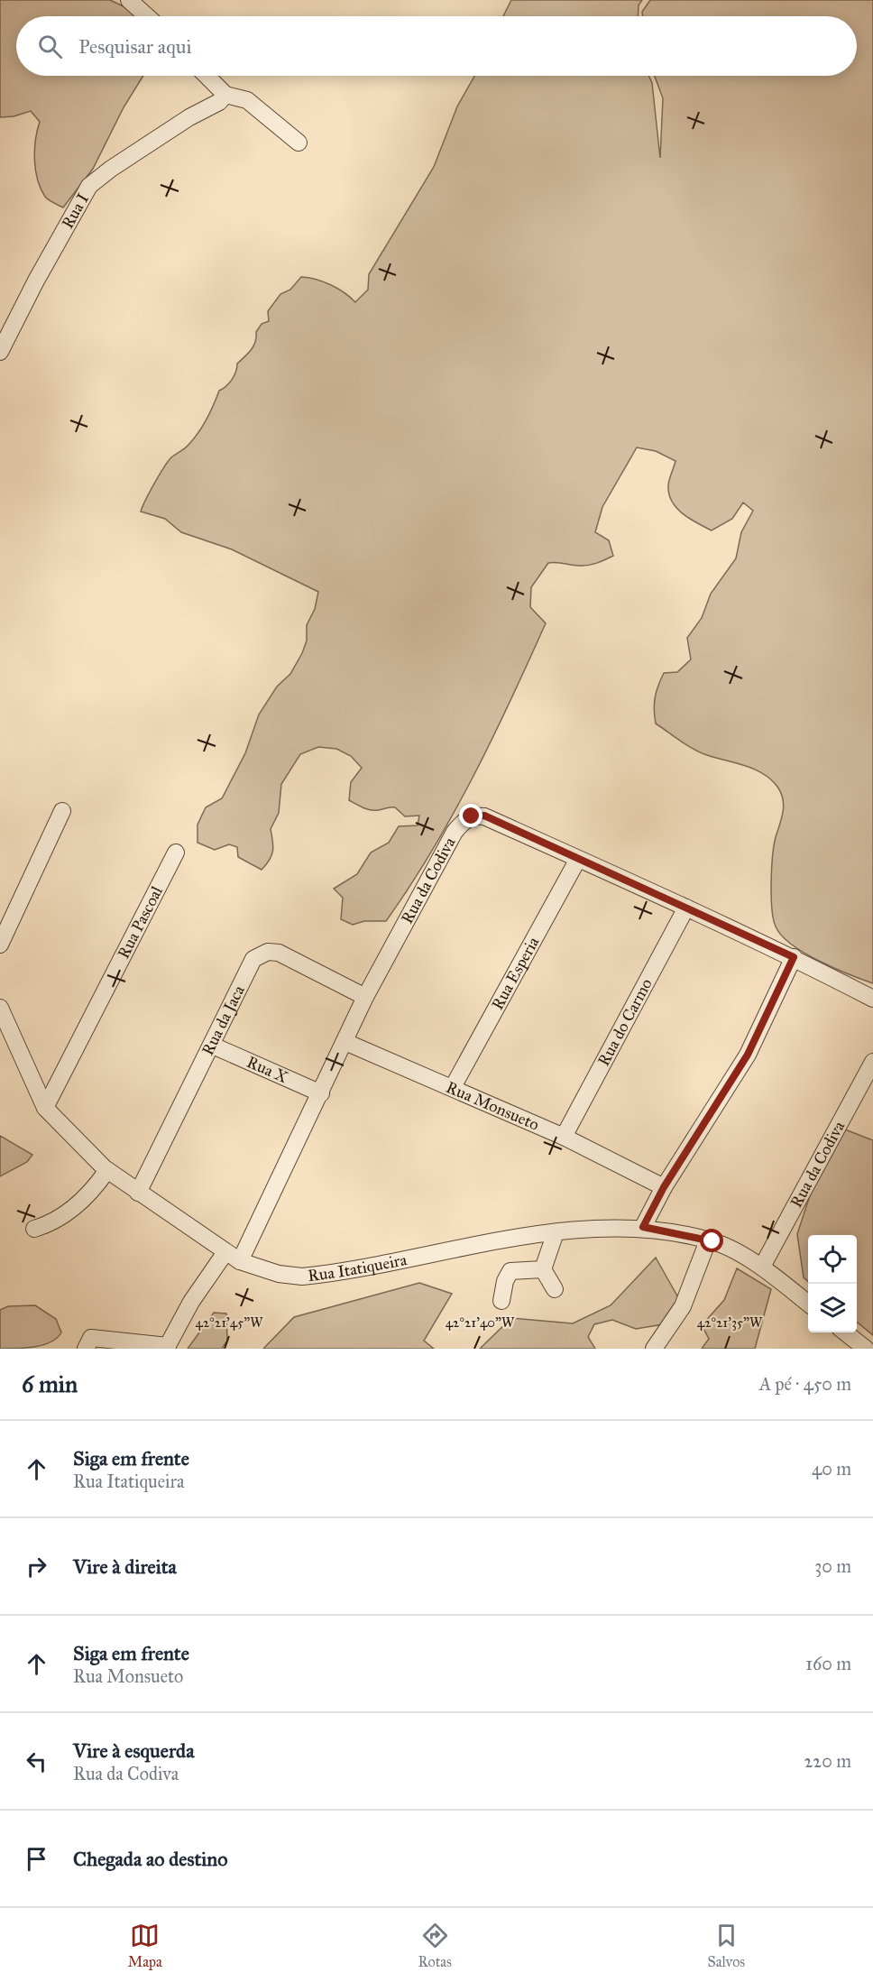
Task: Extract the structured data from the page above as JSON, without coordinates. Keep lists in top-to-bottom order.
{
  "streets": {
    "street": [
      "Rua I",
      "Rua da Codiva",
      "Rua Pascoal",
      "Rua Esperia",
      "Rua da Jaca",
      "Rua do Carmo",
      "Rua X",
      "Rua Monsueto",
      "Rua Itatiqueira"
    ]
  },
  "crossings": [
    ["Rua da Codiva", "Rua Esperia"],
    ["Rua da Codiva", "Rua da Jaca"],
    ["Rua da Codiva", "Rua do Carmo"],
    ["Rua da Codiva", "Rua X"],
    ["Rua da Codiva", "Rua Monsueto"],
    ["Rua da Codiva", "Rua Itatiqueira"],
    ["Rua Pascoal", "Rua Itatiqueira"],
    ["Rua Esperia", "Rua Monsueto"],
    ["Rua da Jaca", "Rua X"],
    ["Rua da Jaca", "Rua Itatiqueira"],
    ["Rua do Carmo", "Rua Monsueto"]
  ],
  "page": {
    "search": "Pesquisar aqui",
    "heading": ["6 min", "A pé · 450 m"],
    "list": [
      ["Siga em frente", "Rua Itatiqueira", "40 m"],
      ["Vire à direita", "30 m"],
      ["Siga em frente", "Rua Monsueto", "160 m"],
      ["Vire à esquerda", "Rua da Codiva", "220 m"],
      "Chegada ao destino"
    ],
    "nav": ["Mapa", "Rotas", "Salvos"]
  },
  "coordinates": ["42°21'45\"W", "42°21'40\"W", "42°21'35\"W"]
}
